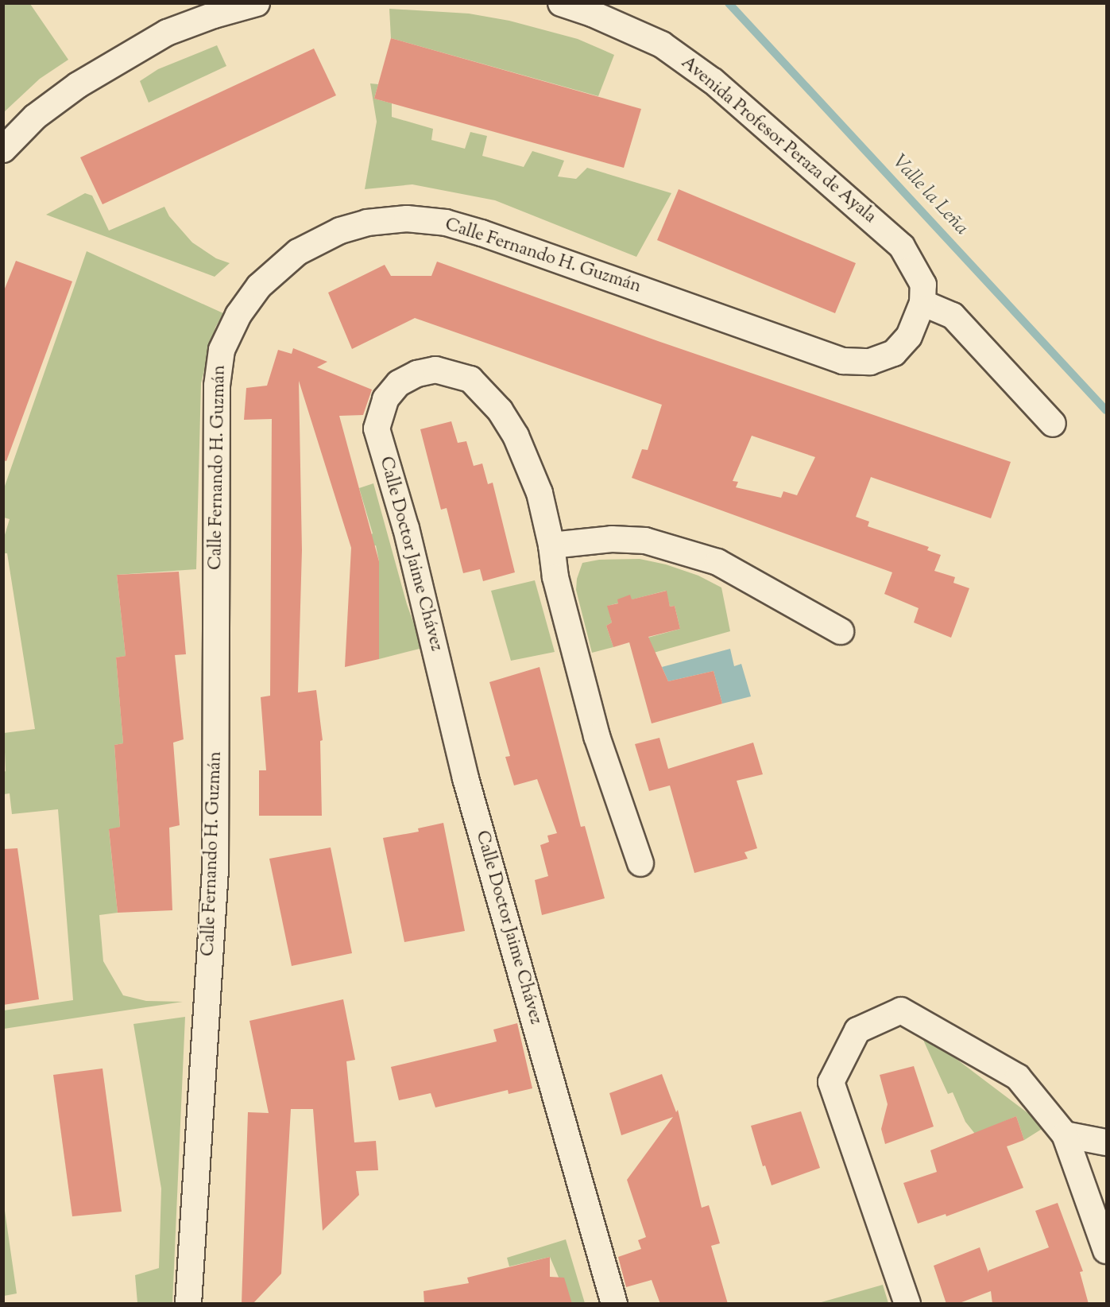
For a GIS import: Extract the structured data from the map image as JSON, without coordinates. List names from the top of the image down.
{
  "streets": {
    "street": ["Avenida Profesor Peraza de Ayala", "Calle Fernando H. Guzmán", "Calle Doctor Jaime Chávez"]
  },
  "crossings": [
    ["Avenida Profesor Peraza de Ayala", "Calle Fernando H. Guzmán"]
  ],
  "water": ["Valle la Leña"]
}
